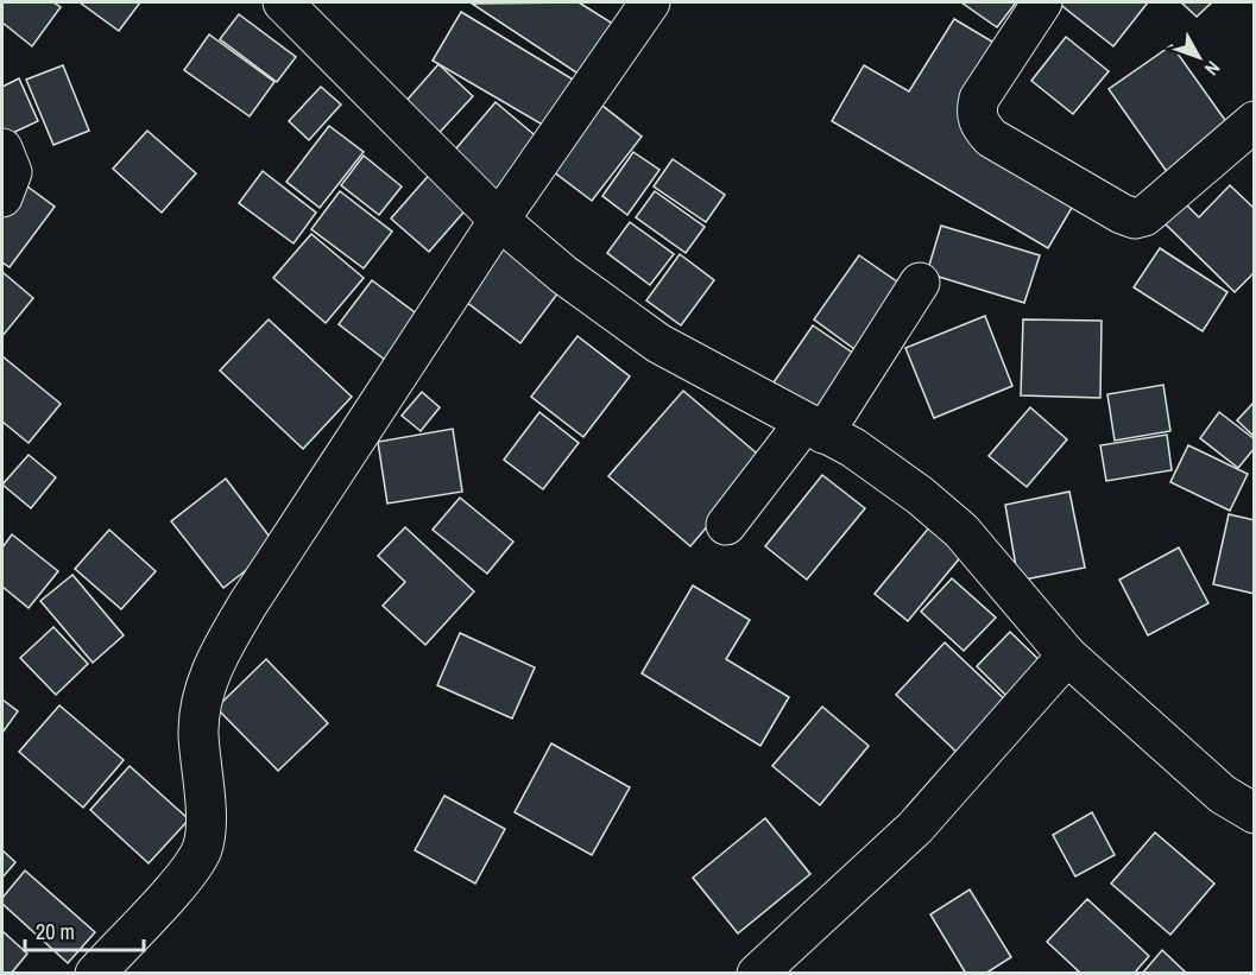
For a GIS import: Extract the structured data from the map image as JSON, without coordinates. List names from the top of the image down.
{
  "scale_bar": "20 m",
  "north": "bottom right"
}
